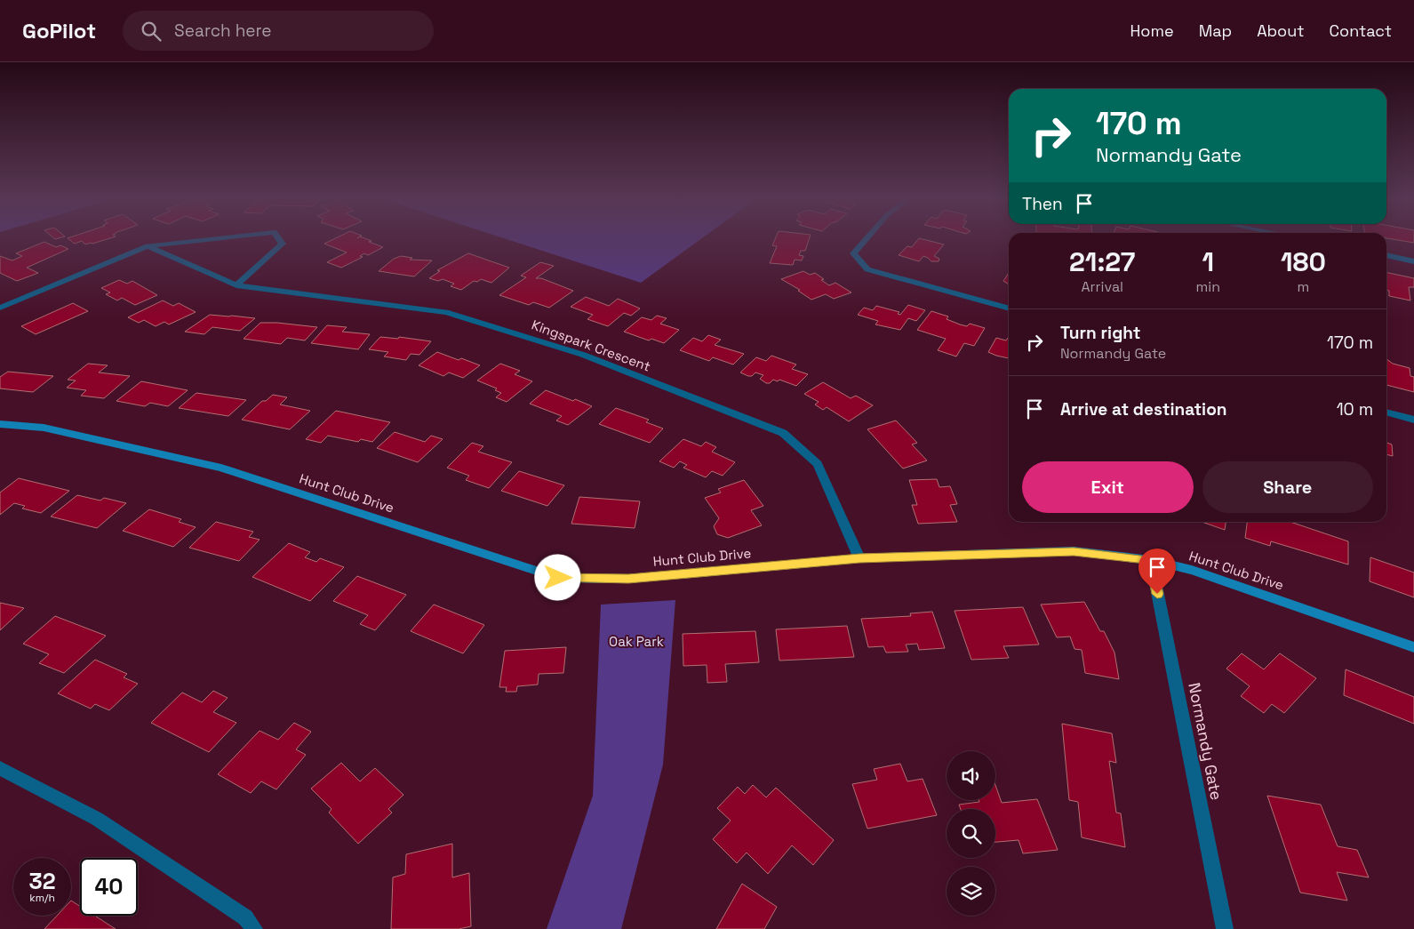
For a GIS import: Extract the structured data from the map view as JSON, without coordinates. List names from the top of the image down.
{
  "streets": {
    "street": ["Kingspark Crescent", "Hunt Club Drive", "Normandy Gate"]
  },
  "crossings": [
    ["Kingspark Crescent", "Hunt Club Drive"],
    ["Hunt Club Drive", "Normandy Gate"]
  ],
  "parks": ["Oak Park"],
  "page": {
    "header": "GoPilot",
    "search": "Search here",
    "nav": [
      "Home",
      "Map",
      "About",
      "Contact"
    ],
    "turn": ["170 m", "Normandy Gate"],
    "then": "Then",
    "eta": [
      "21:27",
      "Arrival",
      "1",
      "min",
      "180",
      "m"
    ],
    "list": [
      {
        "name": "Turn right",
        "note": "Normandy Gate",
        "value": "170 m"
      },
      {
        "name": "Arrive at destination",
        "value": "10 m"
      }
    ],
    "buttons": ["Exit", "Share"],
    "speed": "32 km/h",
    "limit": "40"
  }
}
